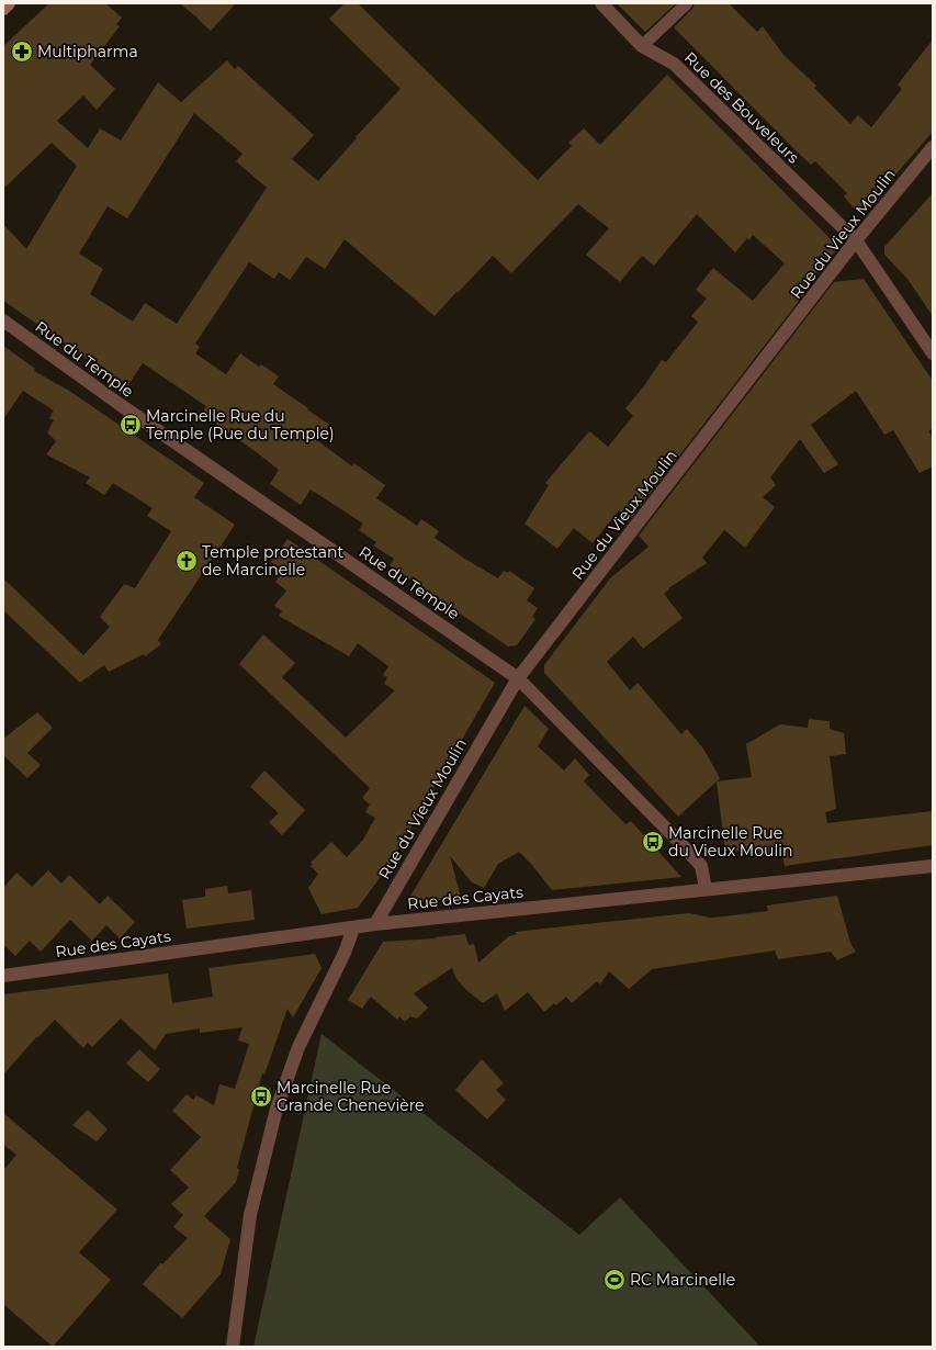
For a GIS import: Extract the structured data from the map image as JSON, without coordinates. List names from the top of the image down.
{
  "streets": {
    "street": [
      "Rue des Bouveleurs",
      "Rue du Vieux Moulin",
      "Rue du Temple",
      "Rue des Cayats"
    ]
  },
  "crossings": [
    ["Rue des Bouveleurs", "Rue du Vieux Moulin"],
    ["Rue du Vieux Moulin", "Rue du Temple"],
    ["Rue du Vieux Moulin", "Rue des Cayats"],
    ["Rue du Temple", "Rue des Cayats"]
  ],
  "places": {
    "pharmacy": ["Multipharma"],
    "bus stop": ["Marcinelle Rue du Temple (Rue du Temple)", "Marcinelle Rue du Vieux Moulin", "Marcinelle Rue Grande Chenevière"],
    "church": ["Temple protestant de Marcinelle"],
    "sports": ["RC Marcinelle"]
  }
}
